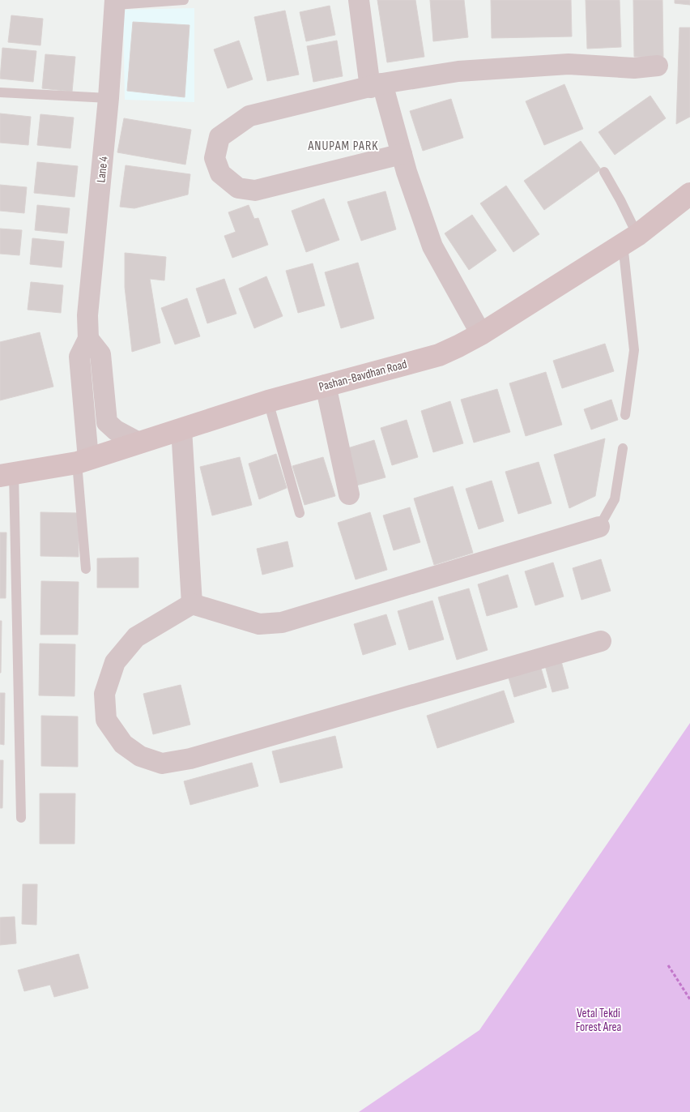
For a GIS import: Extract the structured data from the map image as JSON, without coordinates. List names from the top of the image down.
{
  "streets": {
    "main road": ["Pashan-Bavdhan Road"],
    "street": ["Lane 4"]
  },
  "crossings": [
    ["Lane 4", "Pashan-Bavdhan Road"]
  ],
  "districts": ["ANUPAM PARK"],
  "parks": ["Vetal Tekdi Forest Area"]
}
